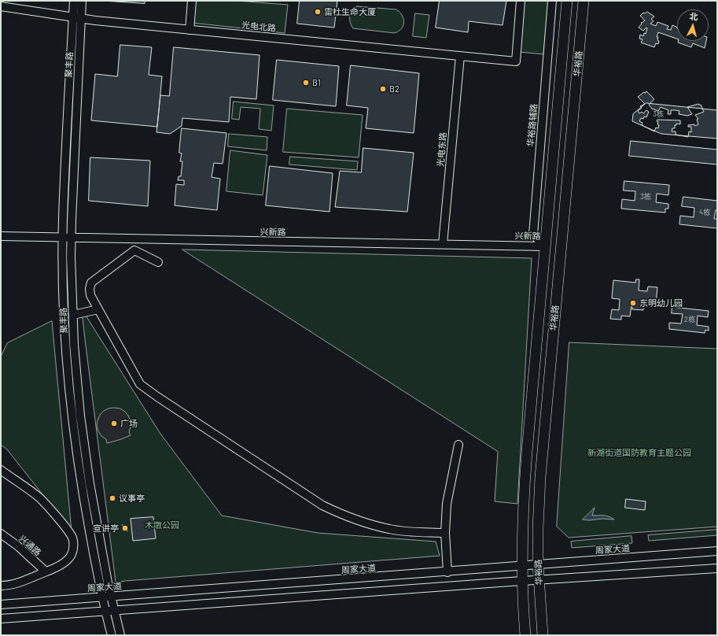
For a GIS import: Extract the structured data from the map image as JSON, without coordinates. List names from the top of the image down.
{
  "streets": {
    "main road": ["华裕路"],
    "street": [
      "光电北路",
      "聚丰路",
      "华裕路辅路",
      "光电东路",
      "兴新路",
      "兴通路",
      "周家大道"
    ]
  },
  "crossings": [
    ["光电北路", "聚丰路"],
    ["光电北路", "光电东路"],
    ["华裕路", "华裕路辅路"],
    ["华裕路", "兴新路"],
    ["华裕路", "周家大道"],
    ["聚丰路", "兴新路"],
    ["聚丰路", "周家大道"],
    ["华裕路辅路", "兴新路"],
    ["光电东路", "兴新路"]
  ],
  "parks": ["新湖街道国防教育主题公园", "木墩公园"],
  "places": [
    "雷杜生命大厦",
    "B1",
    "B2",
    "东明幼儿园",
    "广场",
    "议事亭",
    "宣讲亭"
  ],
  "house_numbers": [
    "3栋",
    "3栋",
    "4栋",
    "2栋"
  ],
  "north": "top"
}
